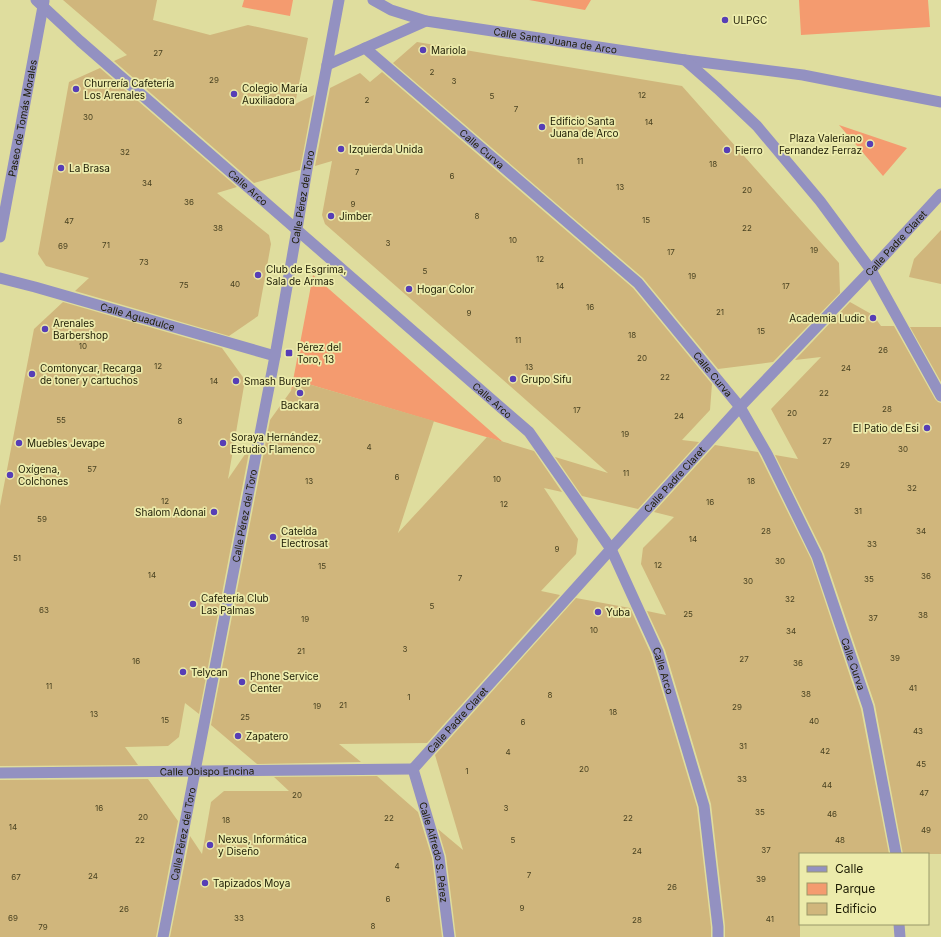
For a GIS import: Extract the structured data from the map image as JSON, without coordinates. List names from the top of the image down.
{
  "streets": {
    "street": [
      "Calle Santa Juana de Arco",
      "Paseo de Tomás Morales",
      "Calle Curva",
      "Calle Arco",
      "Calle Pérez del Toro",
      "Calle Padre Claret",
      "Calle Aguadulce",
      "Calle Obispo Encina",
      "Calle Alfredo S. Pérez"
    ]
  },
  "crossings": [
    ["Paseo de Tomás Morales", "Calle Arco"],
    ["Calle Curva", "Calle Padre Claret"],
    ["Calle Arco", "Calle Pérez del Toro"],
    ["Calle Arco", "Calle Padre Claret"],
    ["Calle Pérez del Toro", "Calle Aguadulce"],
    ["Calle Pérez del Toro", "Calle Obispo Encina"],
    ["Calle Padre Claret", "Calle Obispo Encina"],
    ["Calle Padre Claret", "Calle Alfredo S. Pérez"],
    ["Calle Obispo Encina", "Calle Alfredo S. Pérez"]
  ],
  "places": {
    "other": [
      "ULPGC",
      "Mariola",
      "Churrería Cafetería Los Arenales",
      "Colegio María Auxiliadora",
      "Edificio Santa Juana de Arco",
      "Plaza Valeriano Fernandez Ferraz",
      "Izquierda Unida",
      "Fierro",
      "La Brasa",
      "Jimber",
      "Club de Esgrima, Sala de Armas",
      "Hogar Color",
      "Academia Ludic",
      "Arenales Barbershop",
      "Comtonycar, Recarga de toner y cartuchos",
      "Grupo Sifu",
      "Smash Burger",
      "Backara",
      "El Patio de Esi",
      "Muebles Jevape",
      "Soraya Hernández, Estudio Flamenco",
      "Oxígena, Colchones",
      "Shalom Adonai",
      "Catelda Electrosat",
      "Cafetería Club Las Palmas",
      "Yuba",
      "Telycan",
      "Phone Service Center",
      "Zapatero",
      "Nexus, Informática y Diseño",
      "Tapizados Moya"
    ],
    "transit": ["Pérez del Toro, 13"]
  },
  "house_numbers": [
    "27",
    "2",
    "29",
    "3",
    "12",
    "5",
    "2",
    "7",
    "30",
    "14",
    "32",
    "11",
    "18",
    "7",
    "6",
    "34",
    "13",
    "20",
    "36",
    "9",
    "8",
    "15",
    "47",
    "38",
    "22",
    "10",
    "3",
    "71",
    "69",
    "19",
    "17",
    "12",
    "73",
    "5",
    "19",
    "40",
    "75",
    "14",
    "17",
    "16",
    "21",
    "9",
    "15",
    "18",
    "11",
    "10",
    "26",
    "20",
    "12",
    "13",
    "24",
    "22",
    "14",
    "22",
    "28",
    "17",
    "20",
    "24",
    "55",
    "8",
    "19",
    "27",
    "4",
    "30",
    "29",
    "57",
    "11",
    "6",
    "10",
    "13",
    "18",
    "32",
    "12",
    "16",
    "12",
    "31",
    "59",
    "28",
    "34",
    "14",
    "33",
    "9",
    "51",
    "30",
    "12",
    "15",
    "14",
    "36",
    "7",
    "35",
    "30",
    "32",
    "5",
    "63",
    "25",
    "38",
    "37",
    "19",
    "10",
    "34",
    "3",
    "21",
    "39",
    "27",
    "16",
    "36",
    "11",
    "41",
    "38",
    "8",
    "1",
    "21",
    "19",
    "29",
    "18",
    "13",
    "25",
    "15",
    "40",
    "6",
    "43",
    "31",
    "42",
    "4",
    "45",
    "20",
    "1",
    "33",
    "44",
    "47",
    "20",
    "16",
    "3",
    "35",
    "46",
    "20",
    "22",
    "22",
    "18",
    "14",
    "49",
    "22",
    "5",
    "48",
    "37",
    "24",
    "4",
    "7",
    "24",
    "67",
    "39",
    "26",
    "6",
    "9",
    "26",
    "69",
    "33",
    "41",
    "28",
    "8",
    "79"
  ],
  "legend": ["Calle", "Parque", "Edificio"]
}
